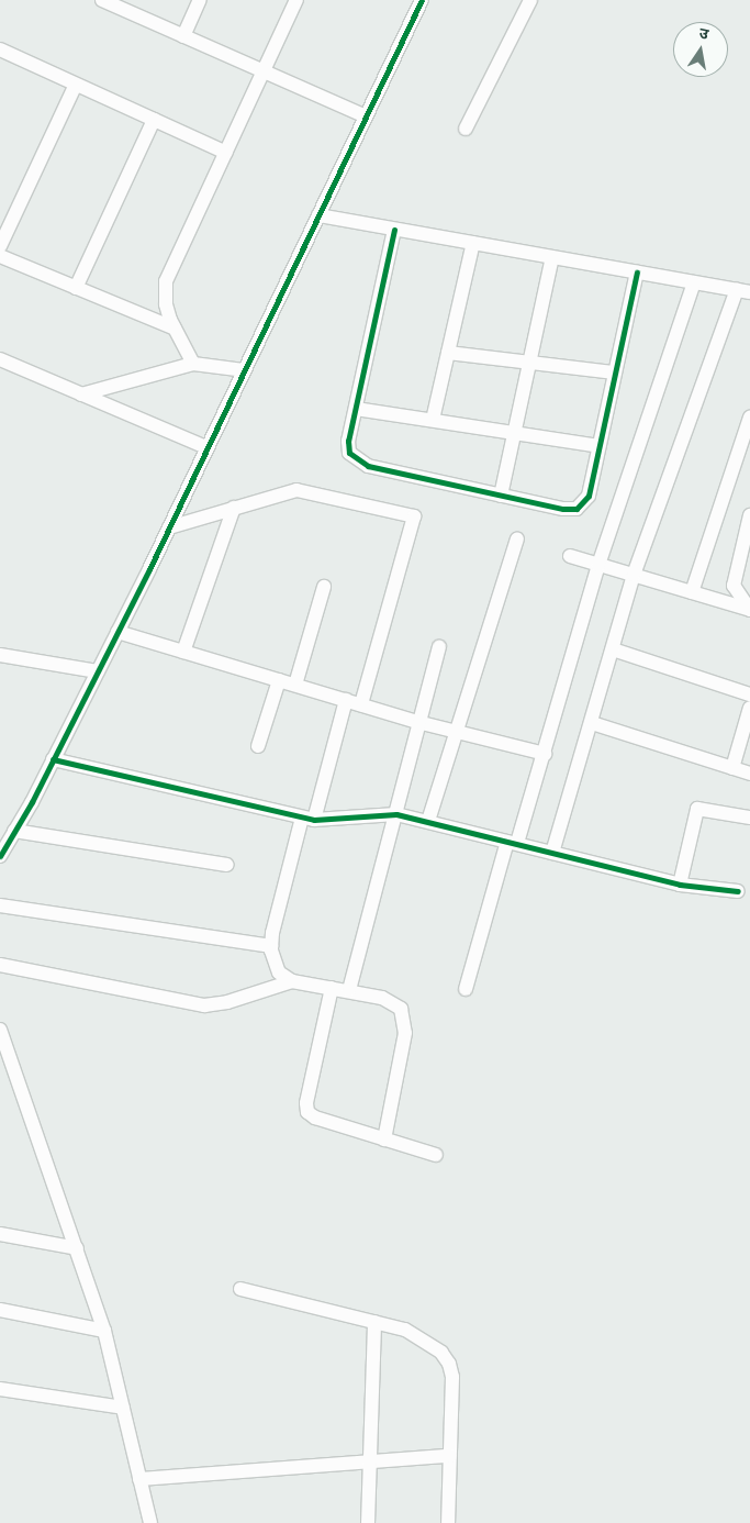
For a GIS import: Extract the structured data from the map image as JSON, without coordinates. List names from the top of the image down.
{
  "north": "top"
}
